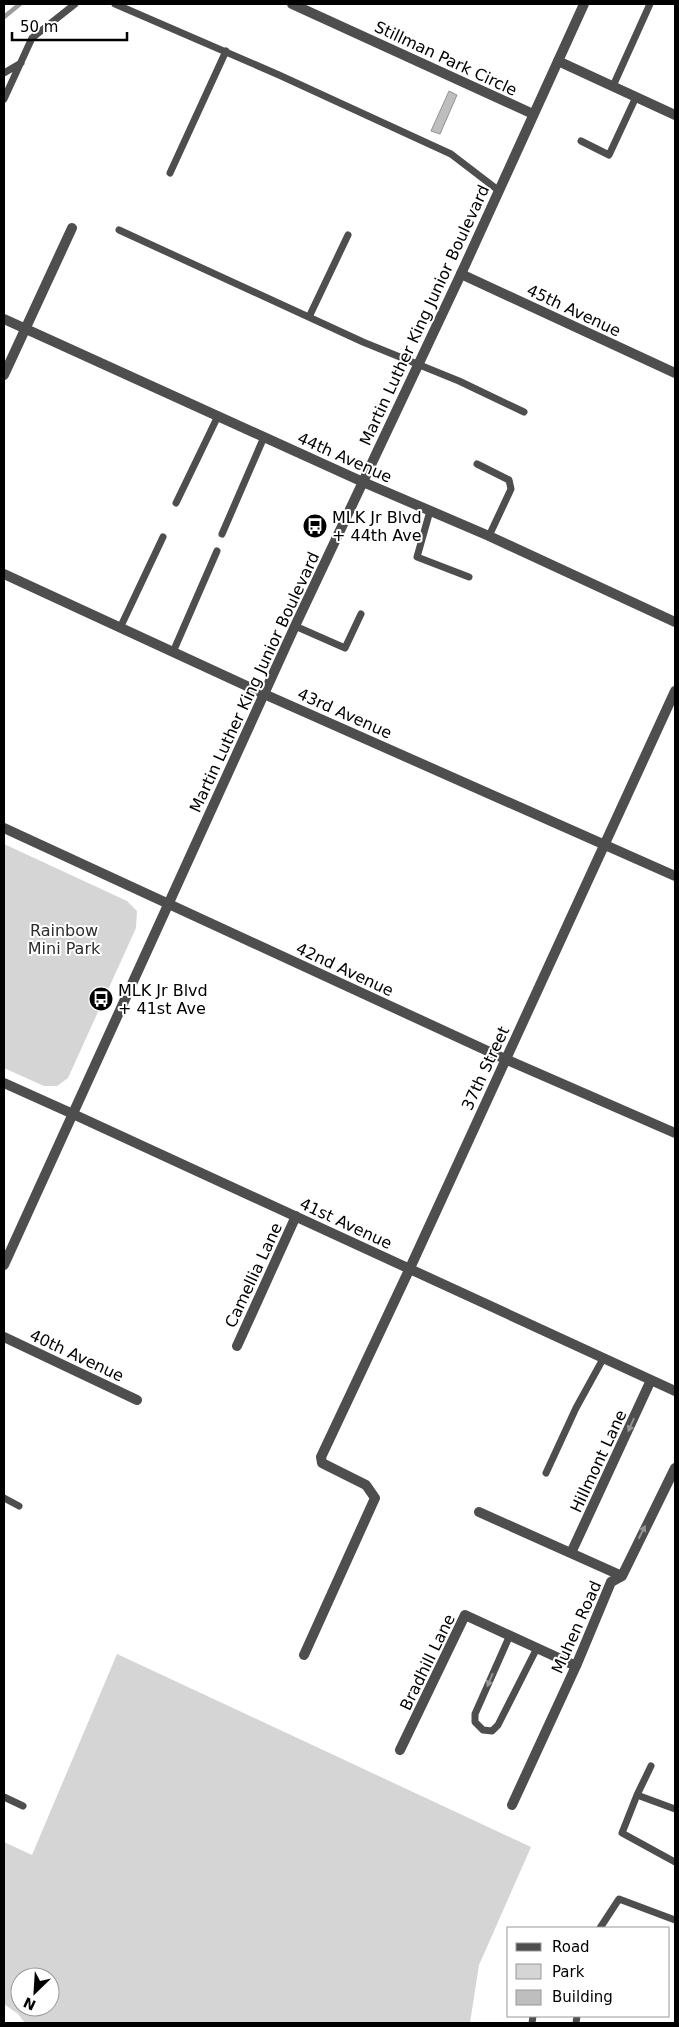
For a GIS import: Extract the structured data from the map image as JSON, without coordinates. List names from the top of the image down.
{
  "streets": {
    "street": [
      "Stillman Park Circle",
      "45th Avenue",
      "Martin Luther King Junior Boulevard",
      "44th Avenue",
      "43rd Avenue",
      "42nd Avenue",
      "37th Street",
      "41st Avenue",
      "Camellia Lane",
      "40th Avenue",
      "Hillmont Lane",
      "Muhen Road",
      "Bradhill Lane"
    ]
  },
  "crossings": [
    ["Stillman Park Circle", "Martin Luther King Junior Boulevard"],
    ["45th Avenue", "Martin Luther King Junior Boulevard"],
    ["Martin Luther King Junior Boulevard", "44th Avenue"],
    ["Martin Luther King Junior Boulevard", "43rd Avenue"],
    ["Martin Luther King Junior Boulevard", "42nd Avenue"],
    ["Martin Luther King Junior Boulevard", "41st Avenue"],
    ["43rd Avenue", "37th Street"],
    ["42nd Avenue", "37th Street"],
    ["37th Street", "41st Avenue"],
    ["41st Avenue", "Camellia Lane"],
    ["41st Avenue", "Hillmont Lane"],
    ["Muhen Road", "Bradhill Lane"]
  ],
  "one_way": ["Hillmont Lane"],
  "parks": ["Rainbow Mini Park"],
  "places": {
    "bus stop": ["MLK Jr Blvd + 44th Ave", "MLK Jr Blvd + 41st Ave"]
  },
  "legend": ["Road", "Park", "Building"],
  "scale_bar": "50 m",
  "north": "bottom left"
}
